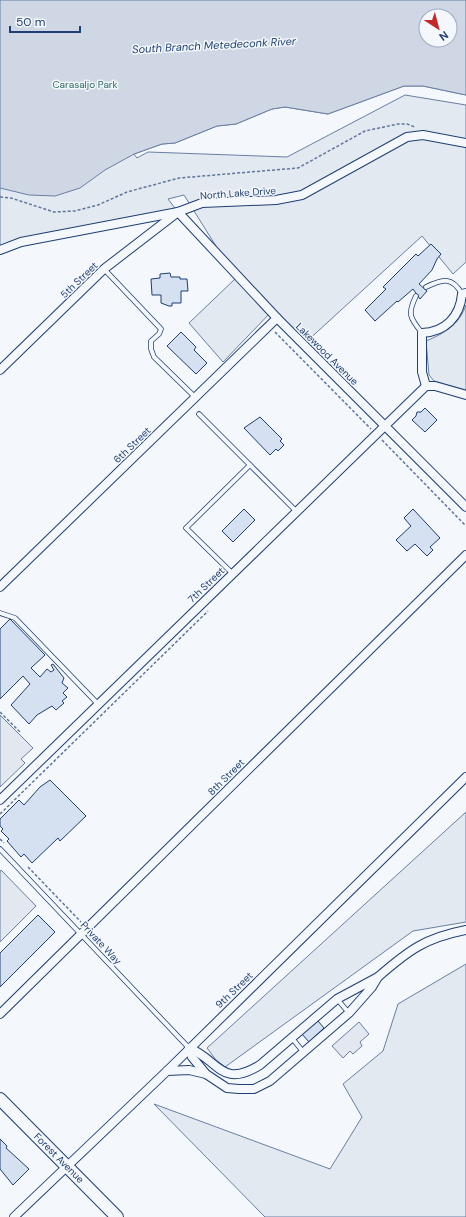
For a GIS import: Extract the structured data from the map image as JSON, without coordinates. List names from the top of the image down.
{
  "streets": {
    "street": [
      "North Lake Drive",
      "5th Street",
      "Lakewood Avenue",
      "6th Street",
      "7th Street",
      "8th Street",
      "9th Street",
      "Forest Avenue"
    ],
    "lane": ["Private Way"]
  },
  "crossings": [
    ["North Lake Drive", "5th Street"],
    ["North Lake Drive", "Lakewood Avenue"],
    ["5th Street", "Lakewood Avenue"],
    ["Lakewood Avenue", "6th Street"],
    ["Lakewood Avenue", "7th Street"],
    ["8th Street", "Private Way"],
    ["Private Way", "9th Street"],
    ["9th Street", "Forest Avenue"]
  ],
  "water": ["South Branch Metedeconk River"],
  "parks": ["Carasaljo Park"],
  "scale_bar": "50 m",
  "north": "bottom right"
}
